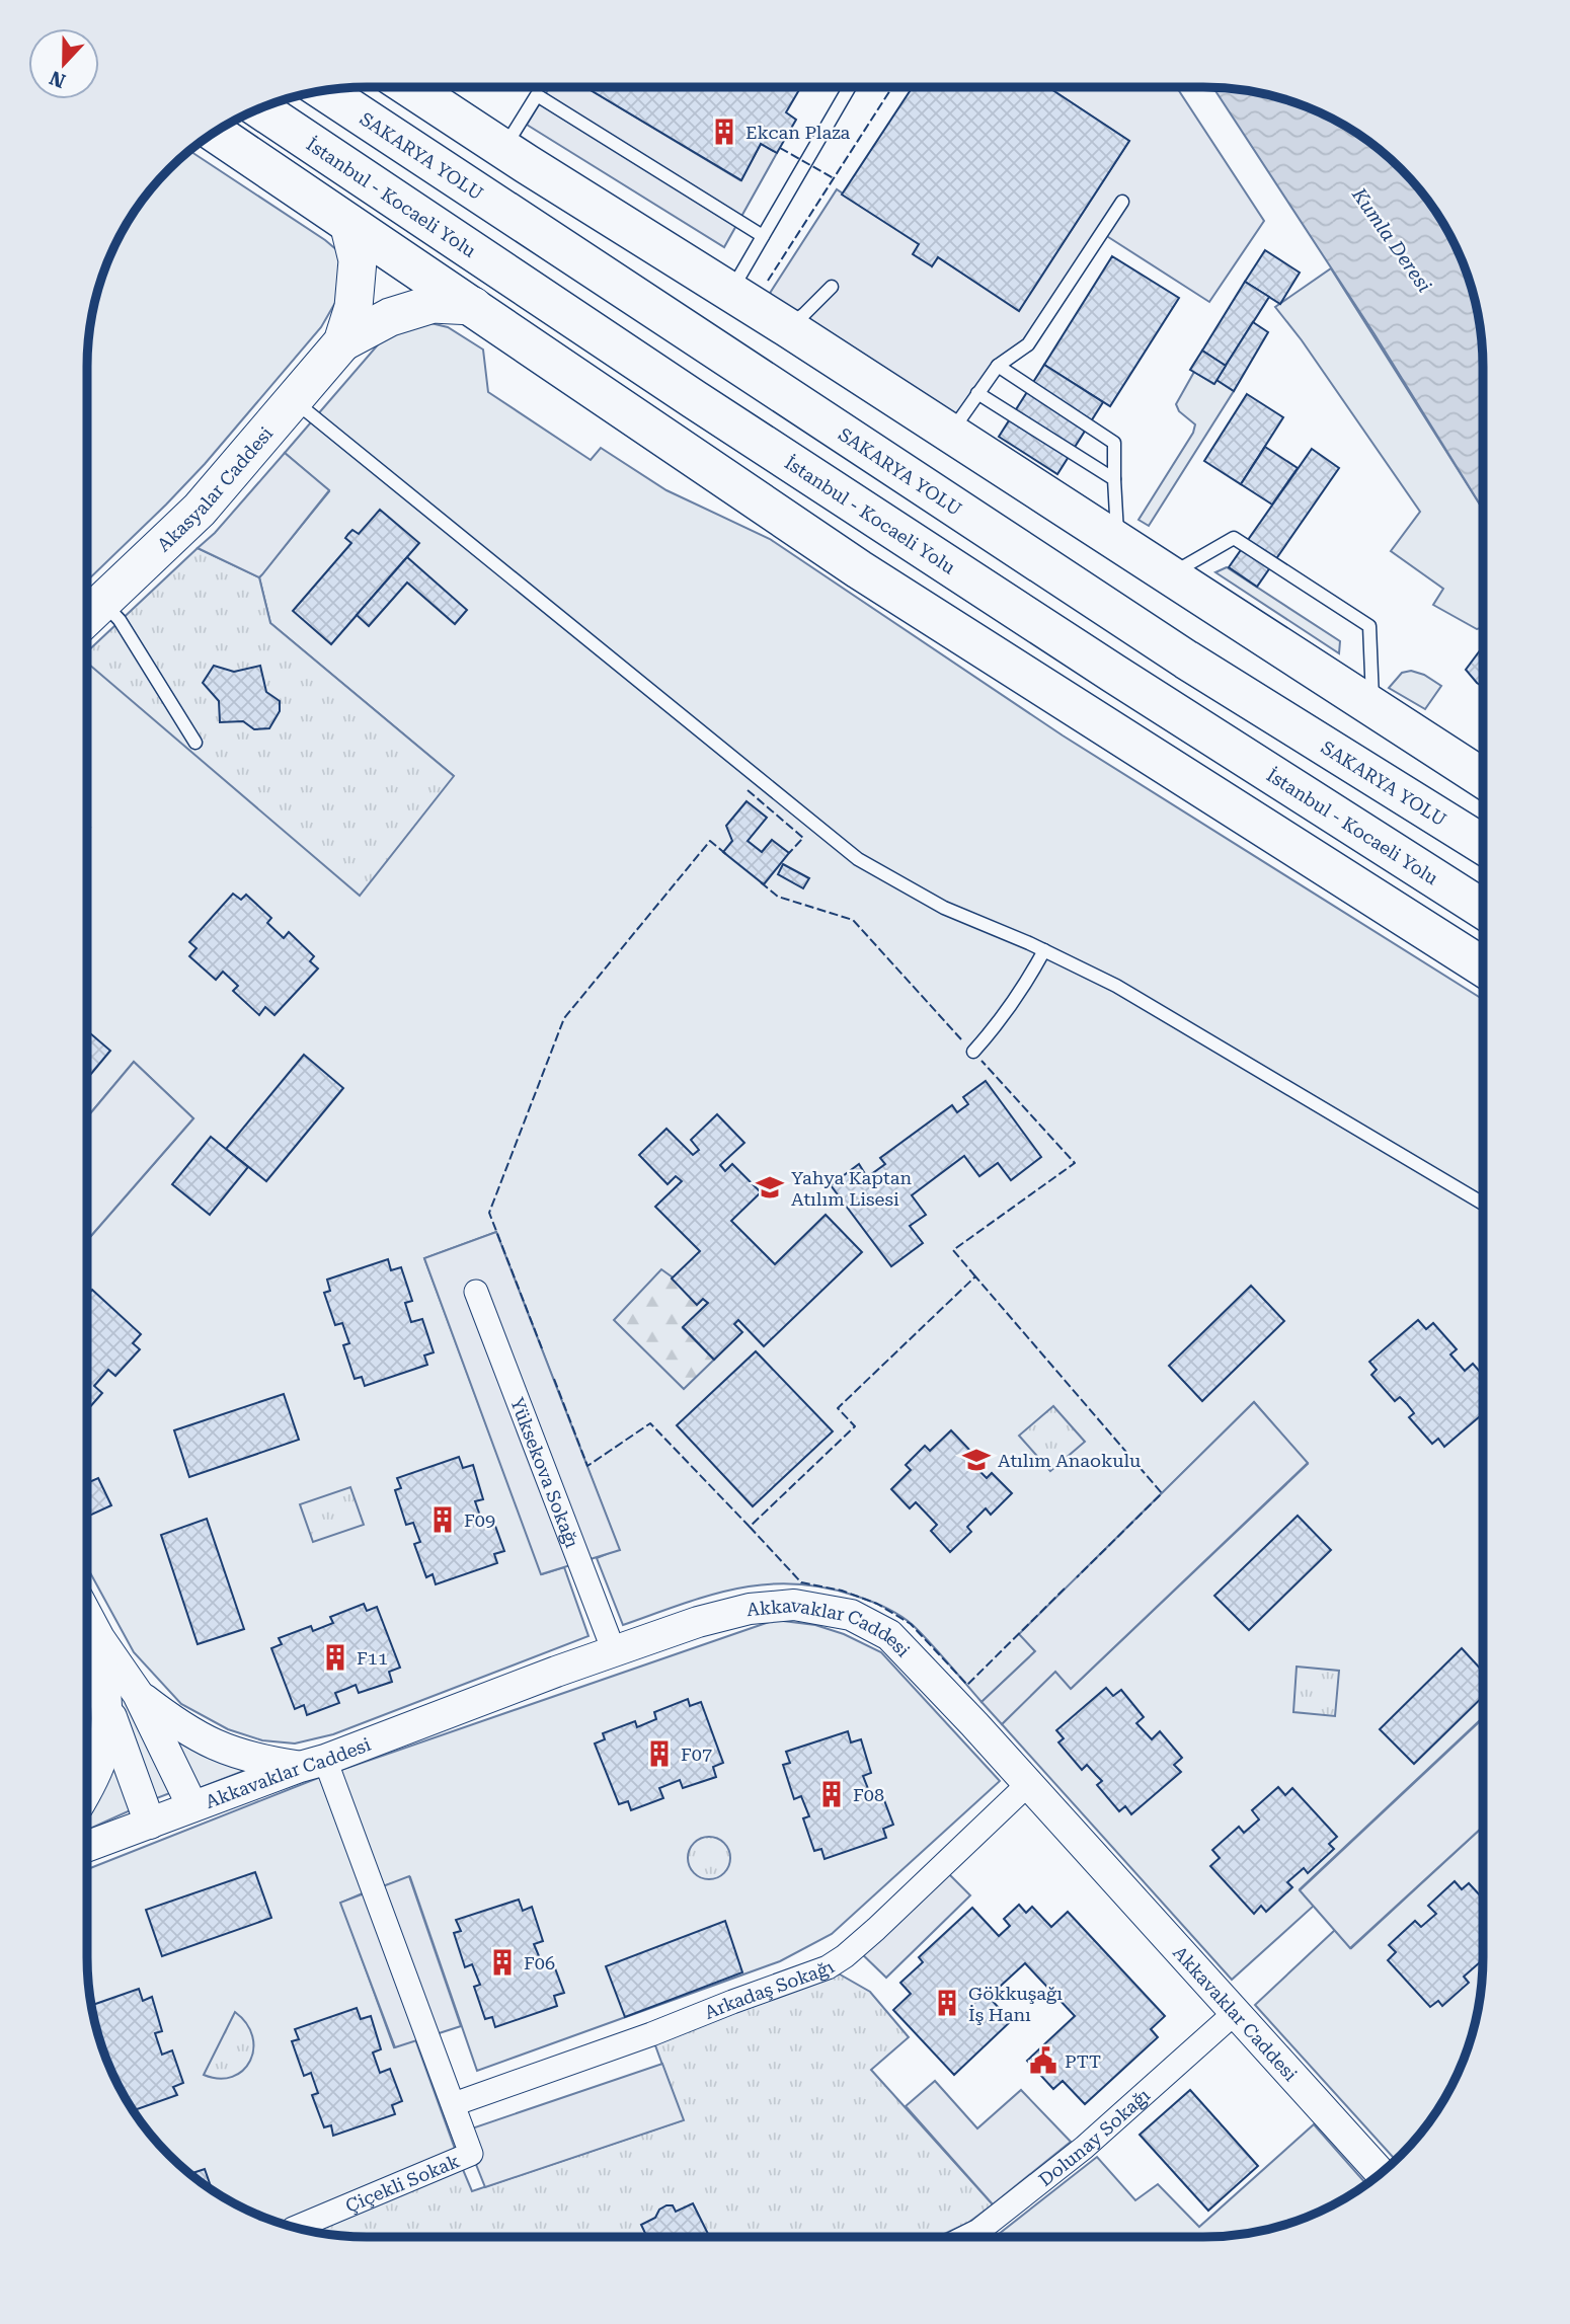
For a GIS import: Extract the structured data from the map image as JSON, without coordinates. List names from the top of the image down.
{
  "streets": {
    "highway": ["SAKARYA YOLU", "İstanbul - Kocaeli Yolu"],
    "main road": ["Akasyalar Caddesi"],
    "street": [
      "Yüksekova Sokağı",
      "Akkavaklar Caddesi",
      "Arkadaş Sokağı",
      "Dolunay Sokağı",
      "Çiçekli Sokak"
    ]
  },
  "crossings": [
    ["Yüksekova Sokağı", "Akkavaklar Caddesi"],
    ["Akkavaklar Caddesi", "Arkadaş Sokağı"],
    ["Akkavaklar Caddesi", "Dolunay Sokağı"],
    ["Arkadaş Sokağı", "Çiçekli Sokak"]
  ],
  "water": ["Kumla Deresi"],
  "places": {
    "building": [
      "Ekcan Plaza",
      "F09",
      "F11",
      "F07",
      "F08",
      "F06",
      "Gökkuşağı İş Hanı"
    ],
    "school or university": ["Yahya Kaptan Atılım Lisesi", "Atılım Anaokulu"],
    "public building": ["PTT"]
  },
  "north": "bottom"
}
